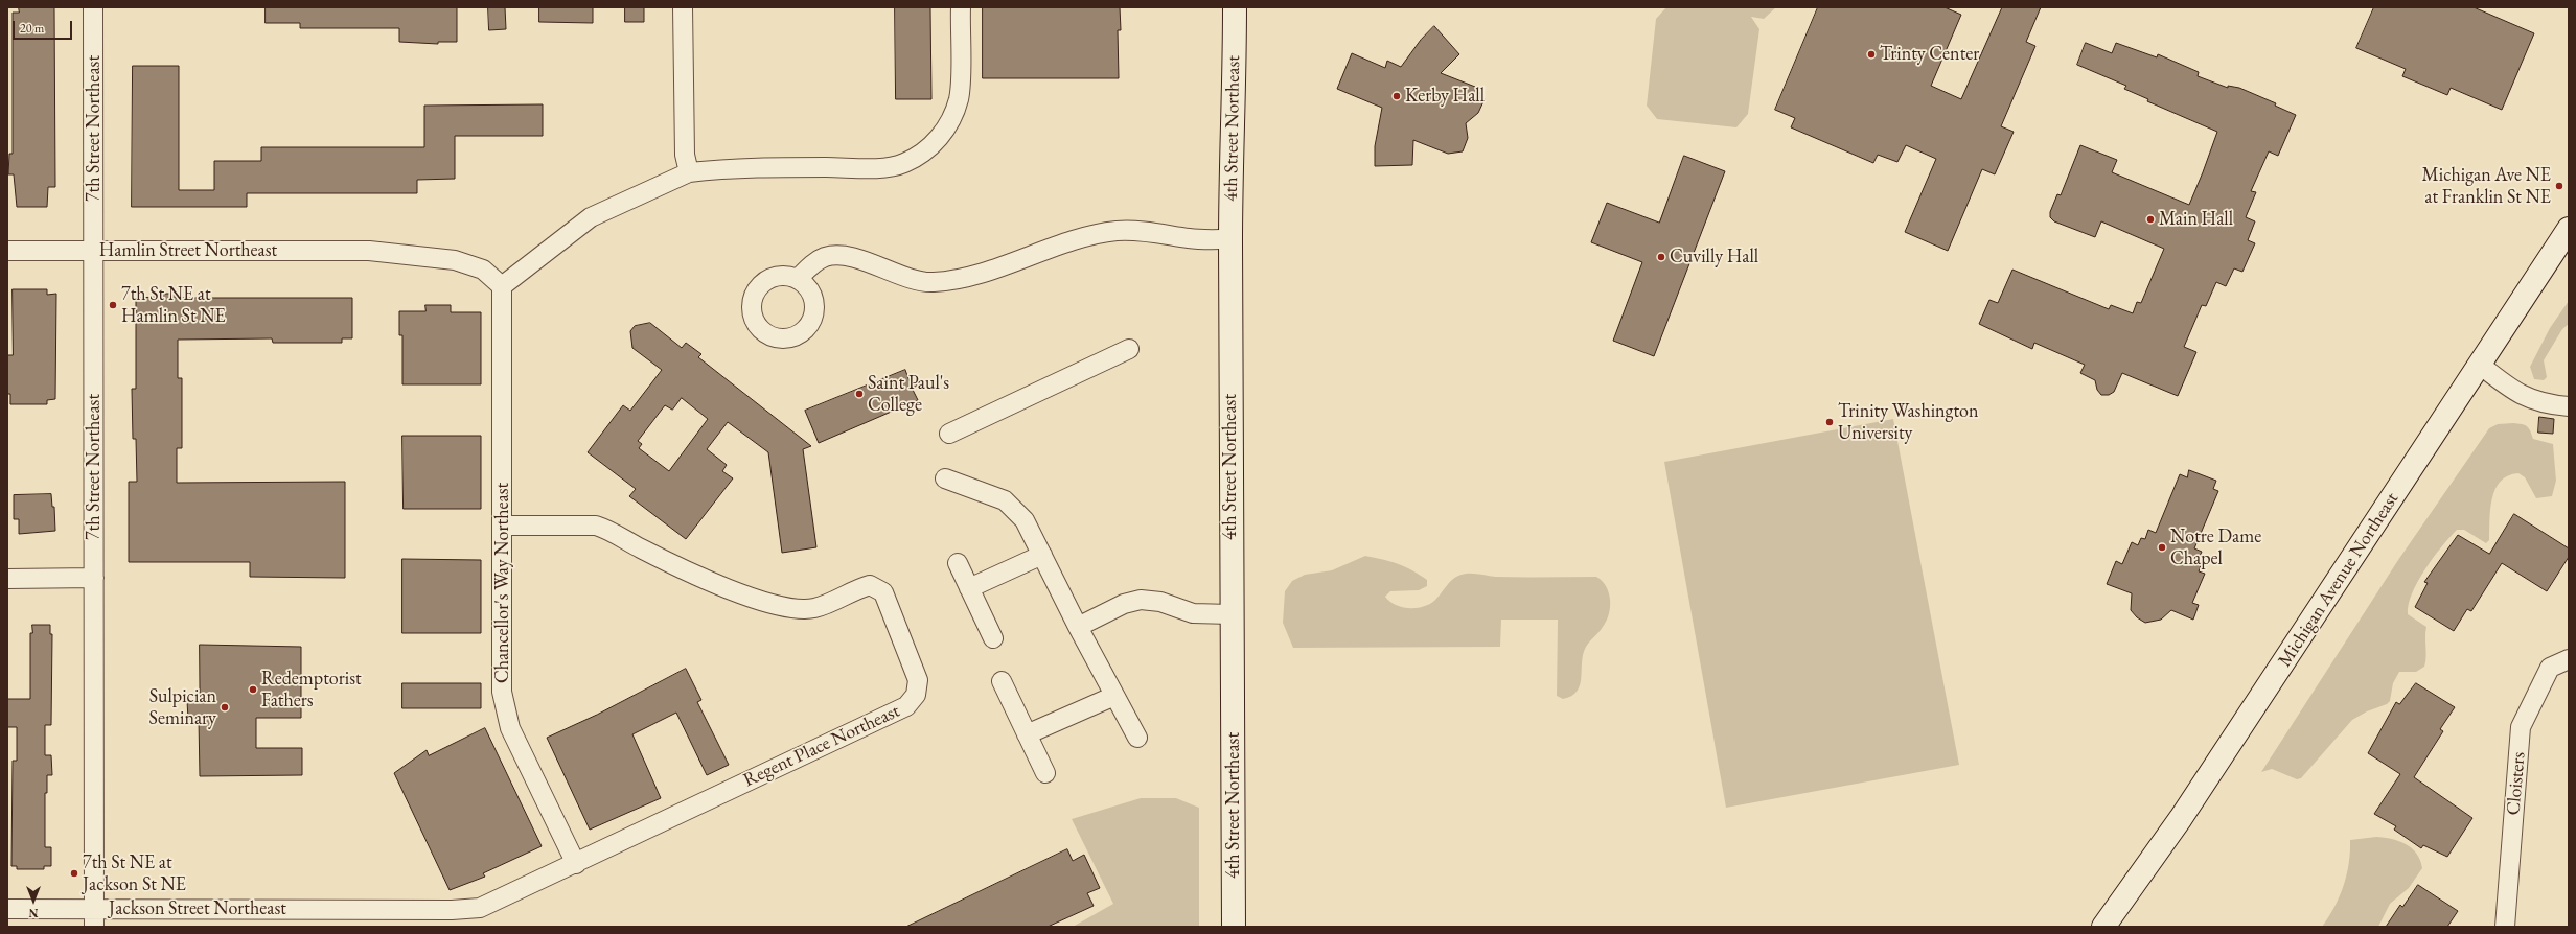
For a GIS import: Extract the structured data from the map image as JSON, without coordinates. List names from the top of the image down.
{
  "streets": {
    "street": [
      "7th Street Northeast",
      "4th Street Northeast",
      "Hamlin Street Northeast",
      "Michigan Avenue Northeast",
      "Chancellor's Way Northeast",
      "Regent Place Northeast",
      "Cloisters",
      "Jackson Street Northeast"
    ]
  },
  "crossings": [
    ["7th Street Northeast", "Hamlin Street Northeast"],
    ["7th Street Northeast", "Jackson Street Northeast"],
    ["Hamlin Street Northeast", "Chancellor's Way Northeast"],
    ["Chancellor's Way Northeast", "Regent Place Northeast"],
    ["Regent Place Northeast", "Jackson Street Northeast"]
  ],
  "places": [
    "Trinty Center",
    "Kerby Hall",
    "Michigan Ave NE at Franklin St NE",
    "Main Hall",
    "Cuvilly Hall",
    "7th St NE at Hamlin St NE",
    "Saint Paul's College",
    "Trinity Washington University",
    "Notre Dame Chapel",
    "Redemptorist Fathers",
    "Sulpician Seminary",
    "7th St NE at Jackson St NE"
  ],
  "scale_bar": "20 m",
  "north": "bottom"
}
